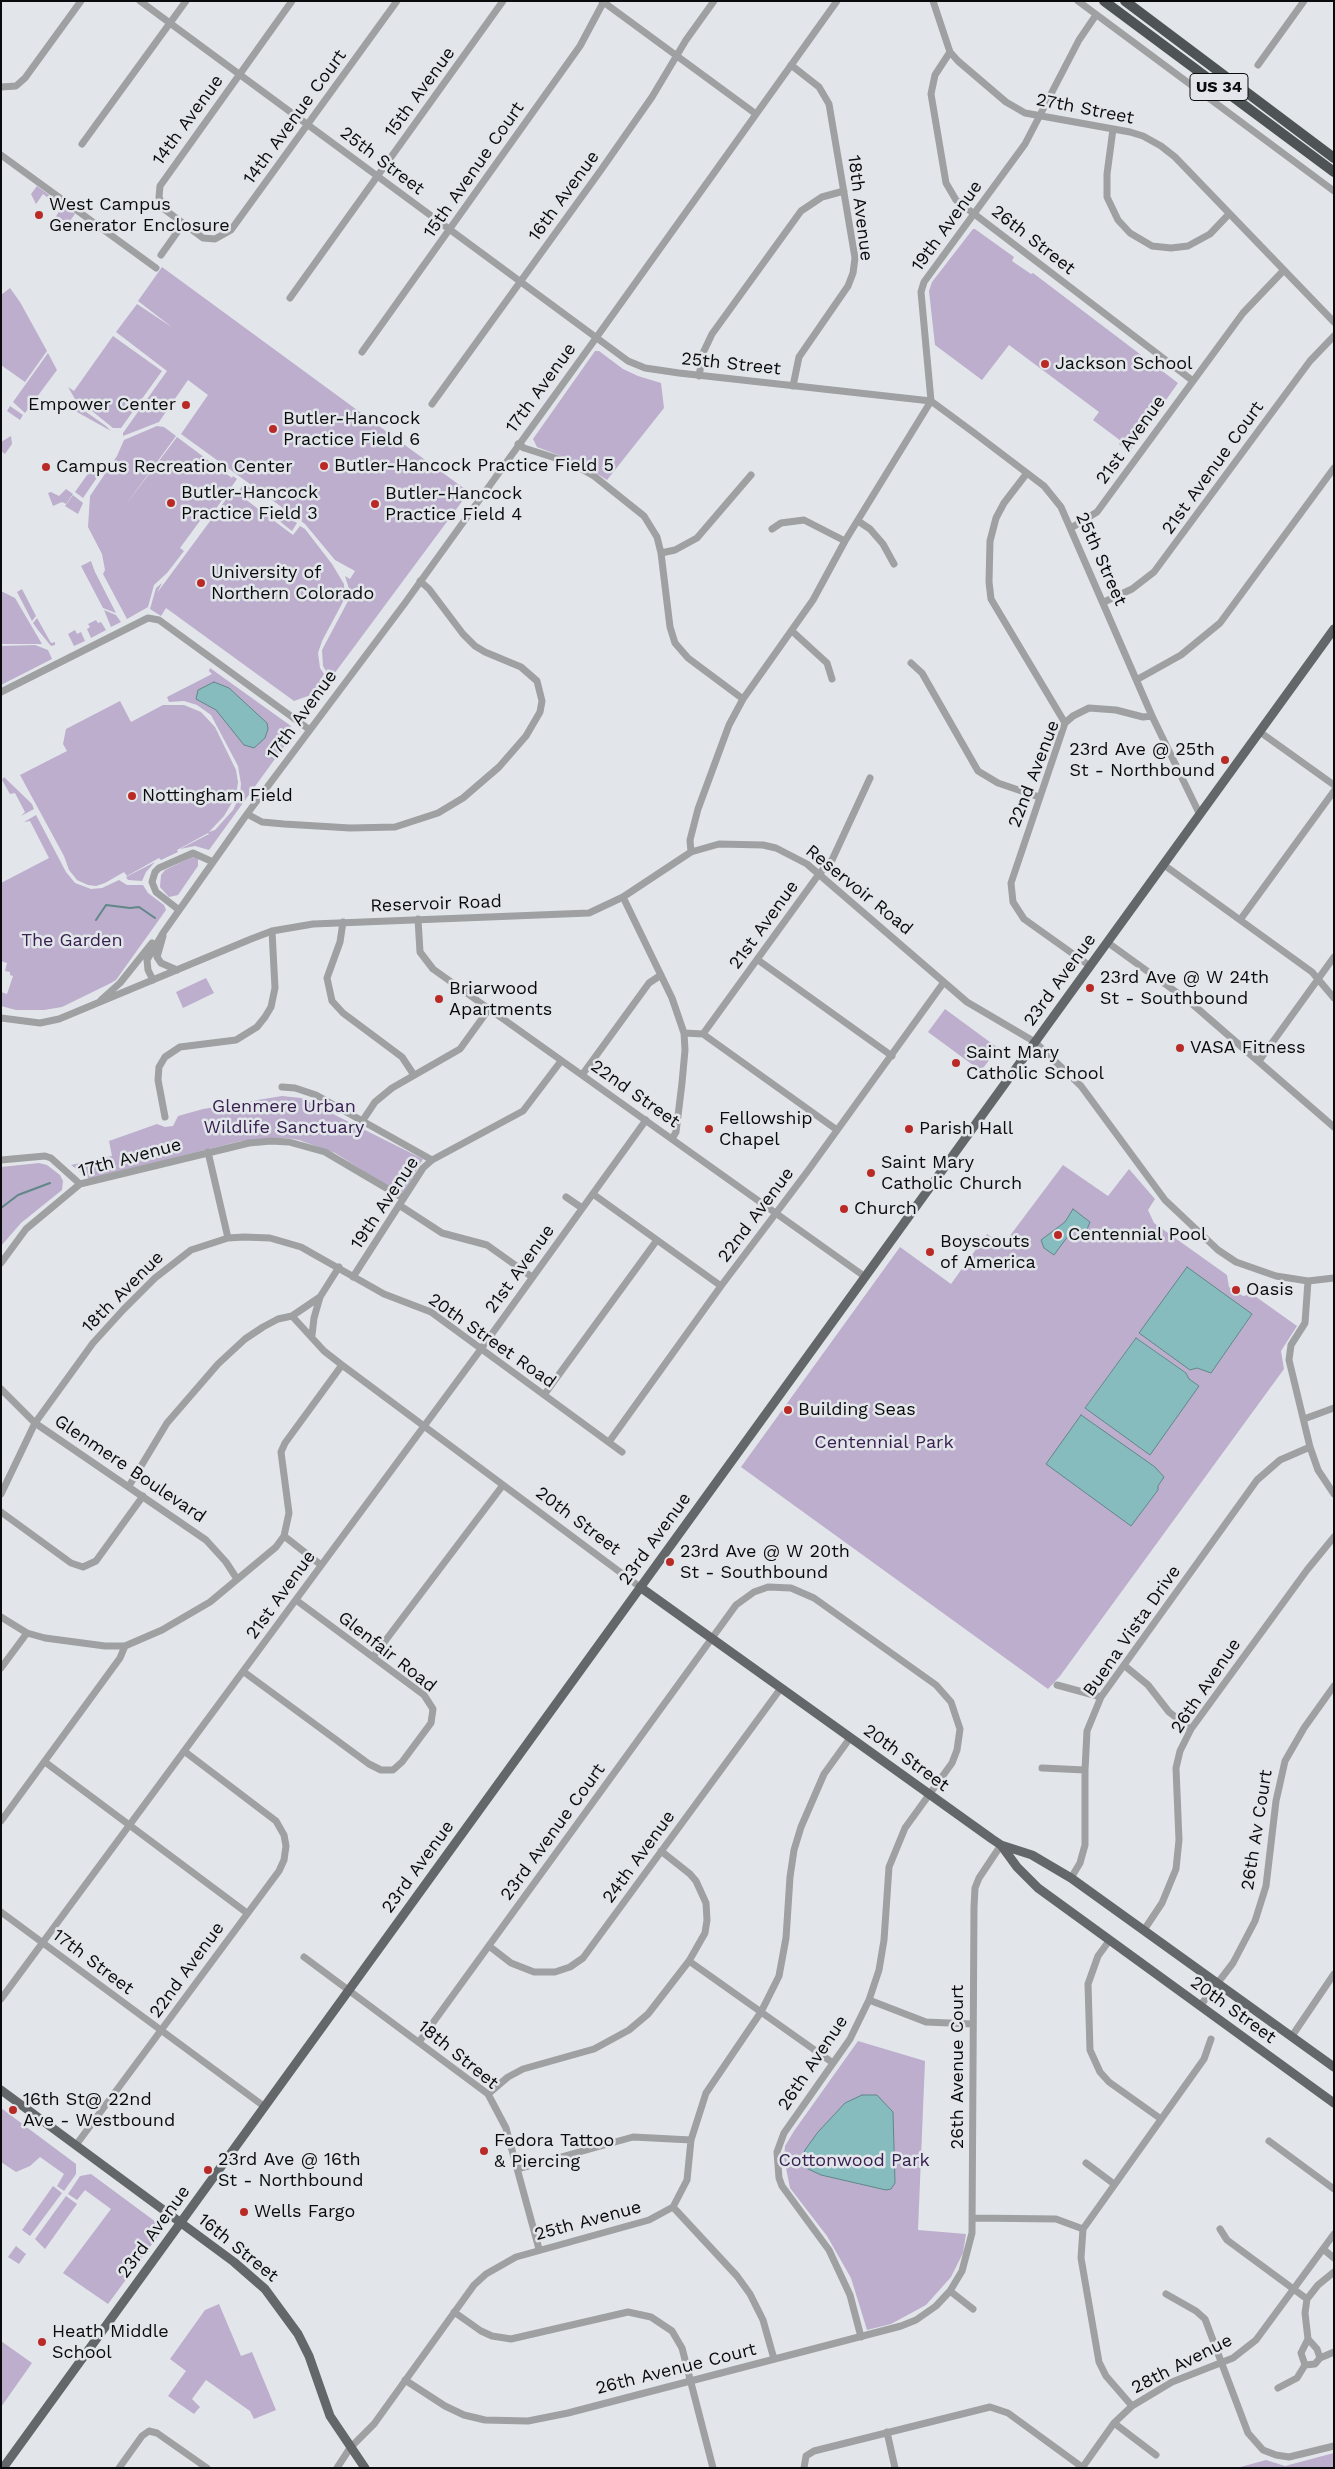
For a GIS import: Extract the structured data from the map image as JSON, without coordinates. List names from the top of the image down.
{
  "streets": {
    "highway": ["US 34"],
    "main road": ["23rd Avenue", "20th Street", "16th Street"],
    "street": [
      "15th Avenue",
      "27th Street",
      "14th Avenue Court",
      "14th Avenue",
      "25th Street",
      "15th Avenue Court",
      "16th Avenue",
      "18th Avenue",
      "19th Avenue",
      "26th Street",
      "17th Avenue",
      "21st Avenue",
      "21st Avenue Court",
      "22nd Avenue",
      "Reservoir Road",
      "22nd Street",
      "20th Street Road",
      "Glenmere Boulevard",
      "Buena Vista Drive",
      "Glenfair Road",
      "26th Avenue",
      "26th Av Court",
      "23rd Avenue Court",
      "24th Avenue",
      "17th Street",
      "18th Street",
      "26th Avenue Court",
      "25th Avenue",
      "28th Avenue"
    ]
  },
  "crossings": [
    ["15th Avenue", "25th Street"],
    ["27th Street", "19th Avenue"],
    ["27th Street", "26th Street"],
    ["27th Street", "21st Avenue"],
    ["14th Avenue Court", "14th Avenue"],
    ["14th Avenue Court", "25th Street"],
    ["14th Avenue", "25th Street"],
    ["25th Street", "15th Avenue Court"],
    ["25th Street", "16th Avenue"],
    ["25th Street", "18th Avenue"],
    ["25th Street", "19th Avenue"],
    ["25th Street", "17th Avenue"],
    ["25th Street", "21st Avenue"],
    ["25th Street", "21st Avenue Court"],
    ["25th Street", "22nd Avenue"],
    ["25th Street", "23rd Avenue"],
    ["18th Avenue", "19th Avenue"],
    ["18th Avenue", "17th Avenue"],
    ["18th Avenue", "20th Street Road"],
    ["18th Avenue", "Glenmere Boulevard"],
    ["19th Avenue", "26th Street"],
    ["19th Avenue", "17th Avenue"],
    ["19th Avenue", "22nd Street"],
    ["19th Avenue", "20th Street Road"],
    ["19th Avenue", "Glenmere Boulevard"],
    ["19th Avenue", "20th Street"],
    ["26th Street", "21st Avenue"],
    ["17th Avenue", "Reservoir Road"],
    ["21st Avenue", "22nd Avenue"],
    ["21st Avenue", "Reservoir Road"],
    ["21st Avenue", "22nd Street"],
    ["21st Avenue", "20th Street Road"],
    ["21st Avenue", "20th Street"],
    ["21st Avenue", "Glenfair Road"],
    ["21st Avenue", "17th Street"],
    ["22nd Avenue", "Reservoir Road"],
    ["22nd Avenue", "23rd Avenue"],
    ["22nd Avenue", "22nd Street"],
    ["22nd Avenue", "20th Street Road"],
    ["22nd Avenue", "17th Street"],
    ["22nd Avenue", "16th Street"],
    ["Reservoir Road", "23rd Avenue"],
    ["Reservoir Road", "22nd Street"],
    ["23rd Avenue", "22nd Street"],
    ["23rd Avenue", "20th Street"],
    ["23rd Avenue", "17th Street"],
    ["23rd Avenue", "18th Street"],
    ["23rd Avenue", "16th Street"],
    ["20th Street", "Buena Vista Drive"],
    ["20th Street", "26th Avenue"],
    ["20th Street", "26th Av Court"],
    ["20th Street", "23rd Avenue Court"],
    ["20th Street", "24th Avenue"],
    ["20th Street", "26th Avenue Court"],
    ["26th Avenue", "26th Avenue Court"],
    ["23rd Avenue Court", "24th Avenue"],
    ["23rd Avenue Court", "18th Street"],
    ["18th Street", "25th Avenue"],
    ["26th Avenue Court", "25th Avenue"],
    ["25th Avenue", "16th Street"]
  ],
  "parks": [
    "The Garden",
    "Glenmere Urban Wildlife Sanctuary",
    "Centennial Park",
    "Cottonwood Park"
  ],
  "places": [
    "West Campus Generator Enclosure",
    "Jackson School",
    "Empower Center",
    "Butler-Hancock Practice Field 6",
    "Butler-Hancock Practice Field 5",
    "Campus Recreation Center",
    "Butler-Hancock Practice Field 3",
    "Butler-Hancock Practice Field 4",
    "University of Northern Colorado",
    "23rd Ave @ 25th St - Northbound",
    "Nottingham Field",
    "23rd Ave @ W 24th St - Southbound",
    "Briarwood Apartments",
    "VASA Fitness",
    "Saint Mary Catholic School",
    "Fellowship Chapel",
    "Parish Hall",
    "Saint Mary Catholic Church",
    "Church",
    "Centennial Pool",
    "Boyscouts of America",
    "Oasis",
    "Building Seas",
    "23rd Ave @ W 20th St - Southbound",
    "16th St@ 22nd Ave - Westbound",
    "Fedora Tattoo & Piercing",
    "23rd Ave @ 16th St - Northbound",
    "Wells Fargo",
    "Heath Middle School"
  ]
}
